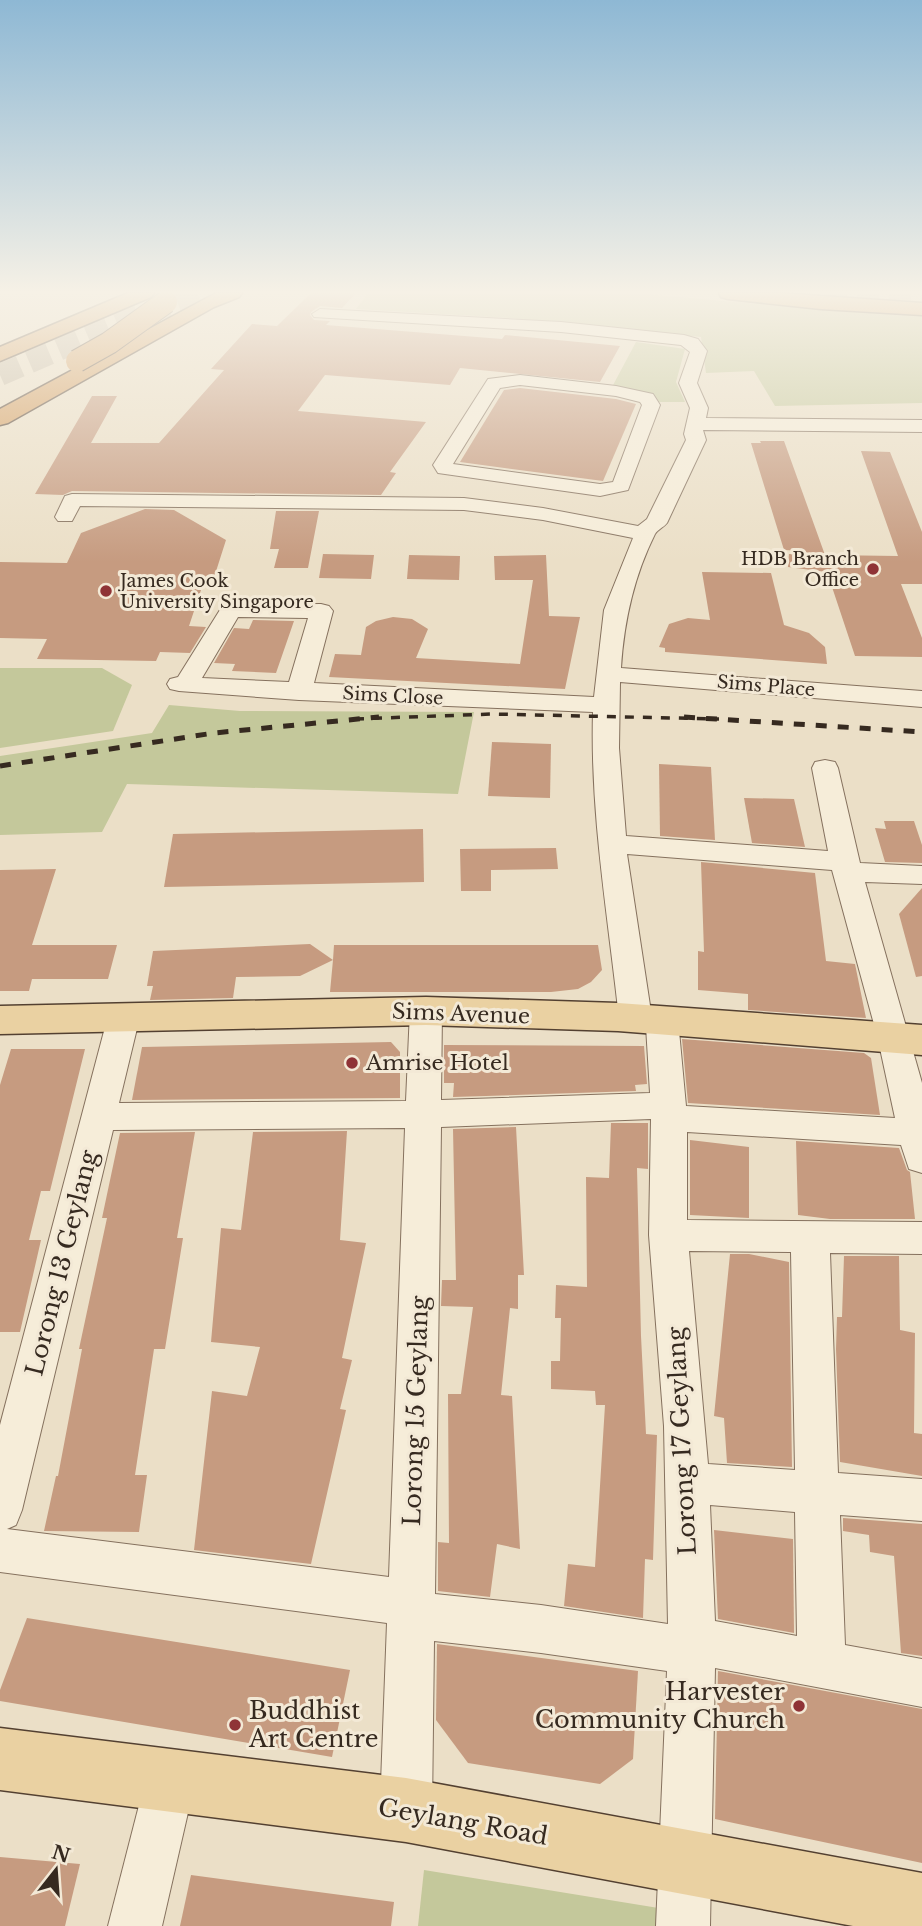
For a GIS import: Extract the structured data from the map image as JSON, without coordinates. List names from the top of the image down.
{
  "streets": {
    "main road": ["Sims Avenue", "Geylang Road"],
    "street": [
      "Sims Place",
      "Sims Close",
      "Lorong 13 Geylang",
      "Lorong 15 Geylang",
      "Lorong 17 Geylang"
    ]
  },
  "crossings": [
    ["Sims Place", "Lorong 17 Geylang"],
    ["Sims Close", "Lorong 17 Geylang"],
    ["Sims Avenue", "Lorong 13 Geylang"],
    ["Sims Avenue", "Lorong 15 Geylang"],
    ["Sims Avenue", "Lorong 17 Geylang"],
    ["Lorong 15 Geylang", "Geylang Road"],
    ["Lorong 17 Geylang", "Geylang Road"]
  ],
  "places": [
    "HDB Branch Office",
    "James Cook University Singapore",
    "Amrise Hotel",
    "Harvester Community Church",
    "Buddhist Art Centre"
  ],
  "north": "top"
}
